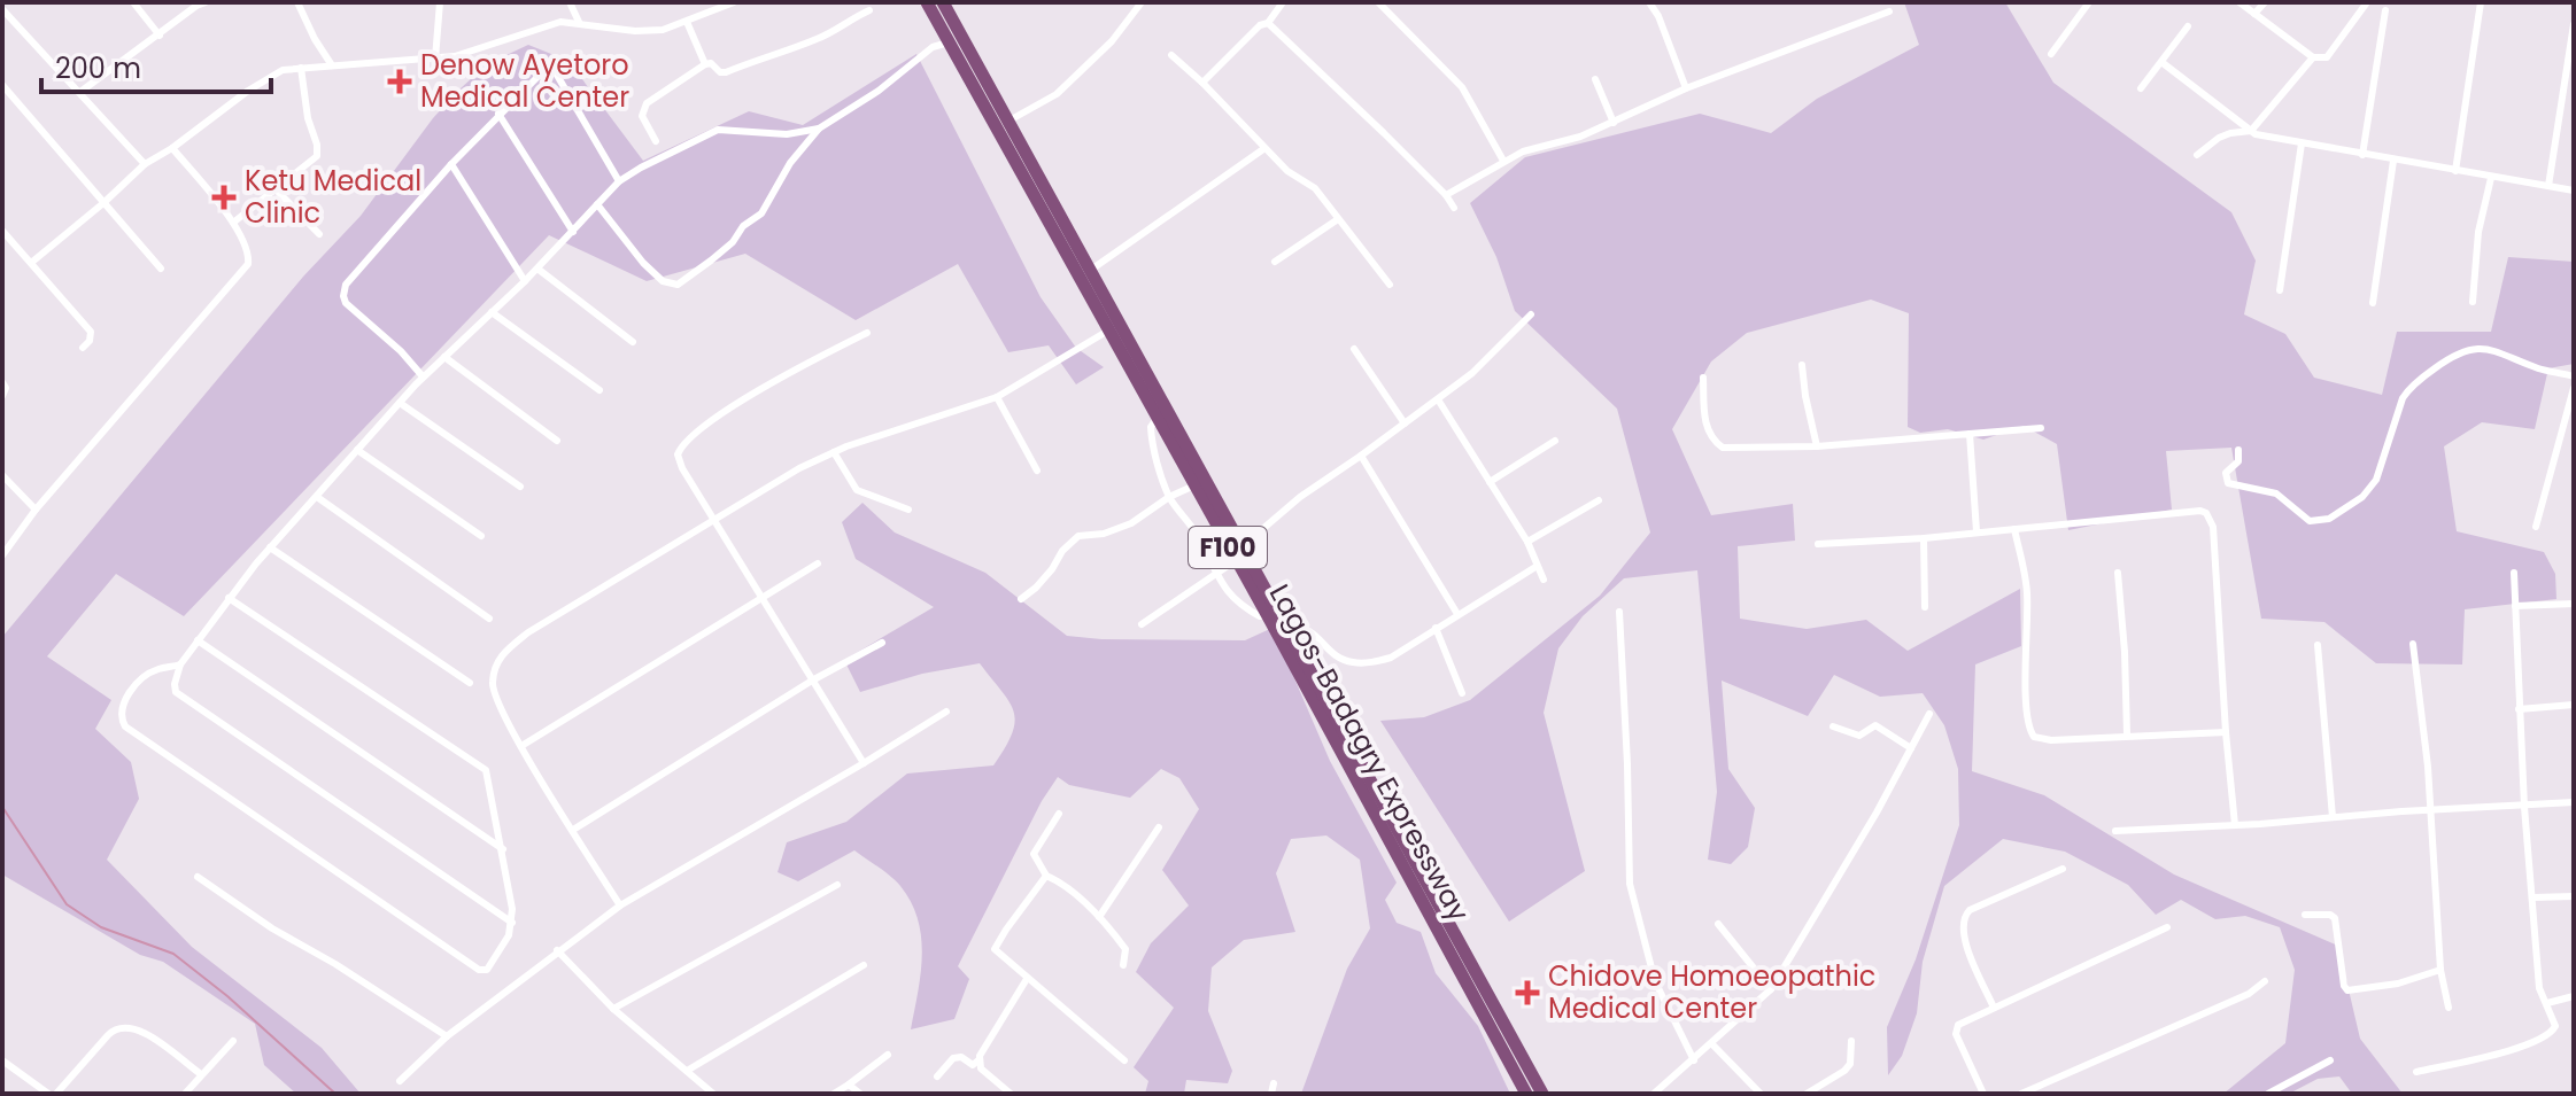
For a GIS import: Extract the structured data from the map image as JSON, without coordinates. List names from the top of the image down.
{
  "streets": {
    "highway": ["F100", "Lagos-Badagry Expressway"]
  },
  "places": {
    "health": ["Denow Ayetoro Medical Center", "Ketu Medical Clinic", "Chidove Homoeopathic Medical Center"]
  },
  "scale_bar": "200 m"
}
